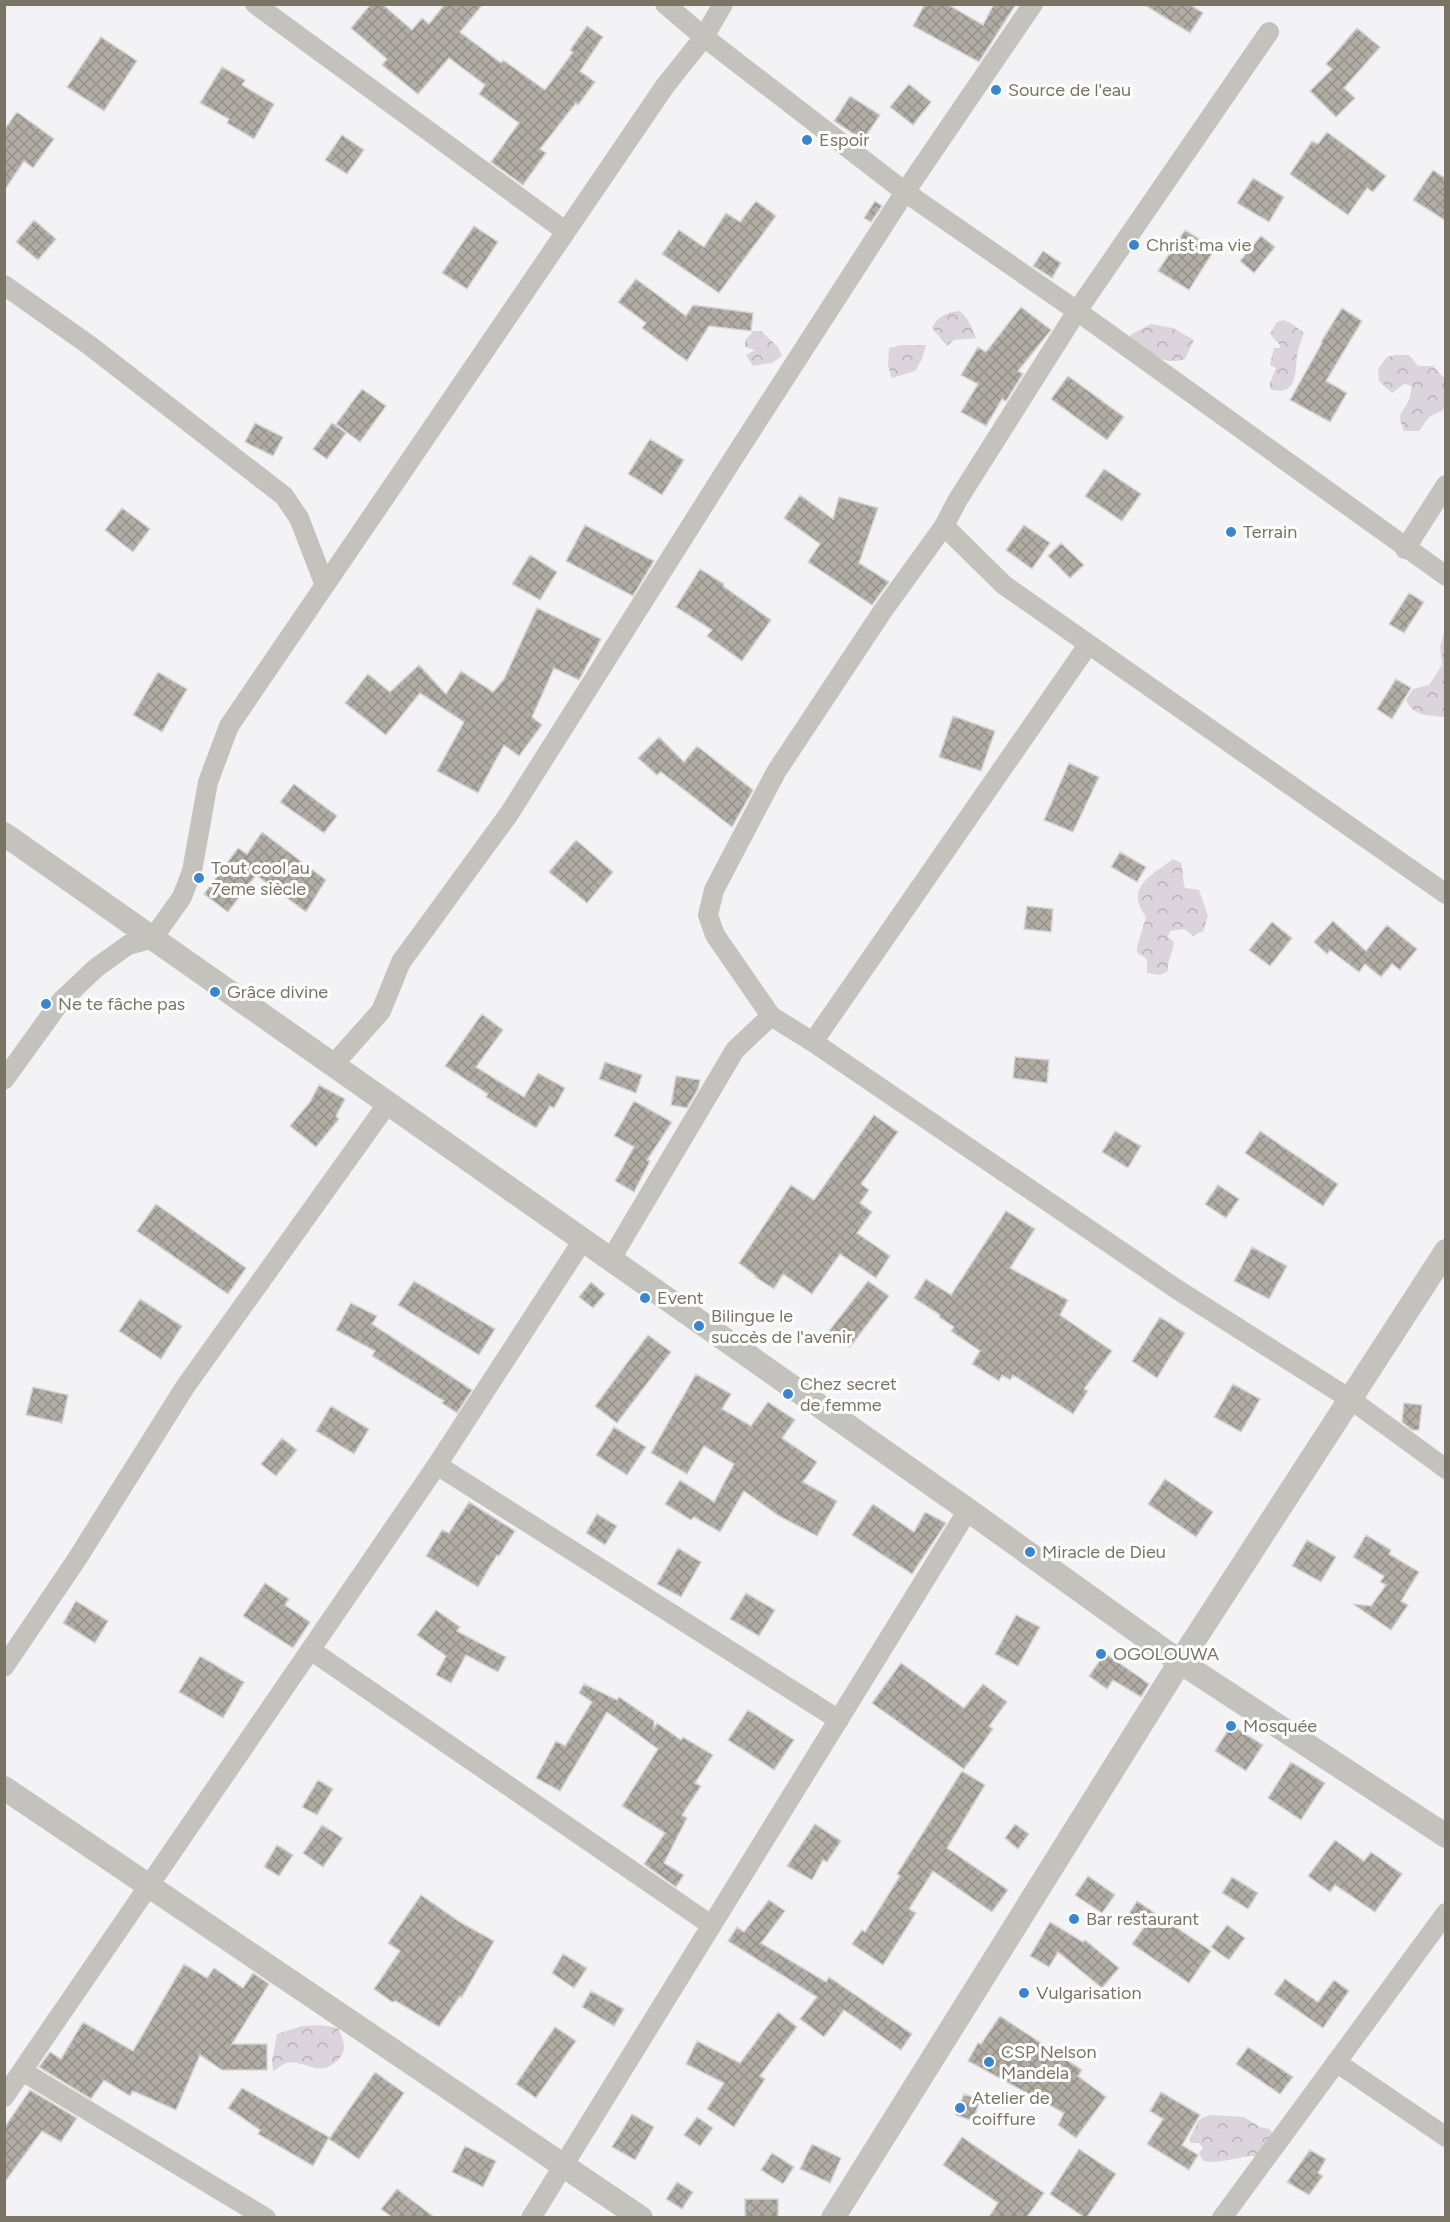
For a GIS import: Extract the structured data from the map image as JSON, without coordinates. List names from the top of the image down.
{
  "places": [
    "Source de l'eau",
    "Espoir",
    "Christ ma vie",
    "Terrain",
    "Tout cool au 7eme siècle",
    "Grâce divine",
    "Ne te fâche pas",
    "Event",
    "Bilingue le succès de l'avenir",
    "Chez secret de femme",
    "Miracle de Dieu",
    "OGOLOUWA",
    "Mosquée",
    "Bar restaurant",
    "Vulgarisation",
    "CSP Nelson Mandela",
    "Atelier de coiffure"
  ]
}
